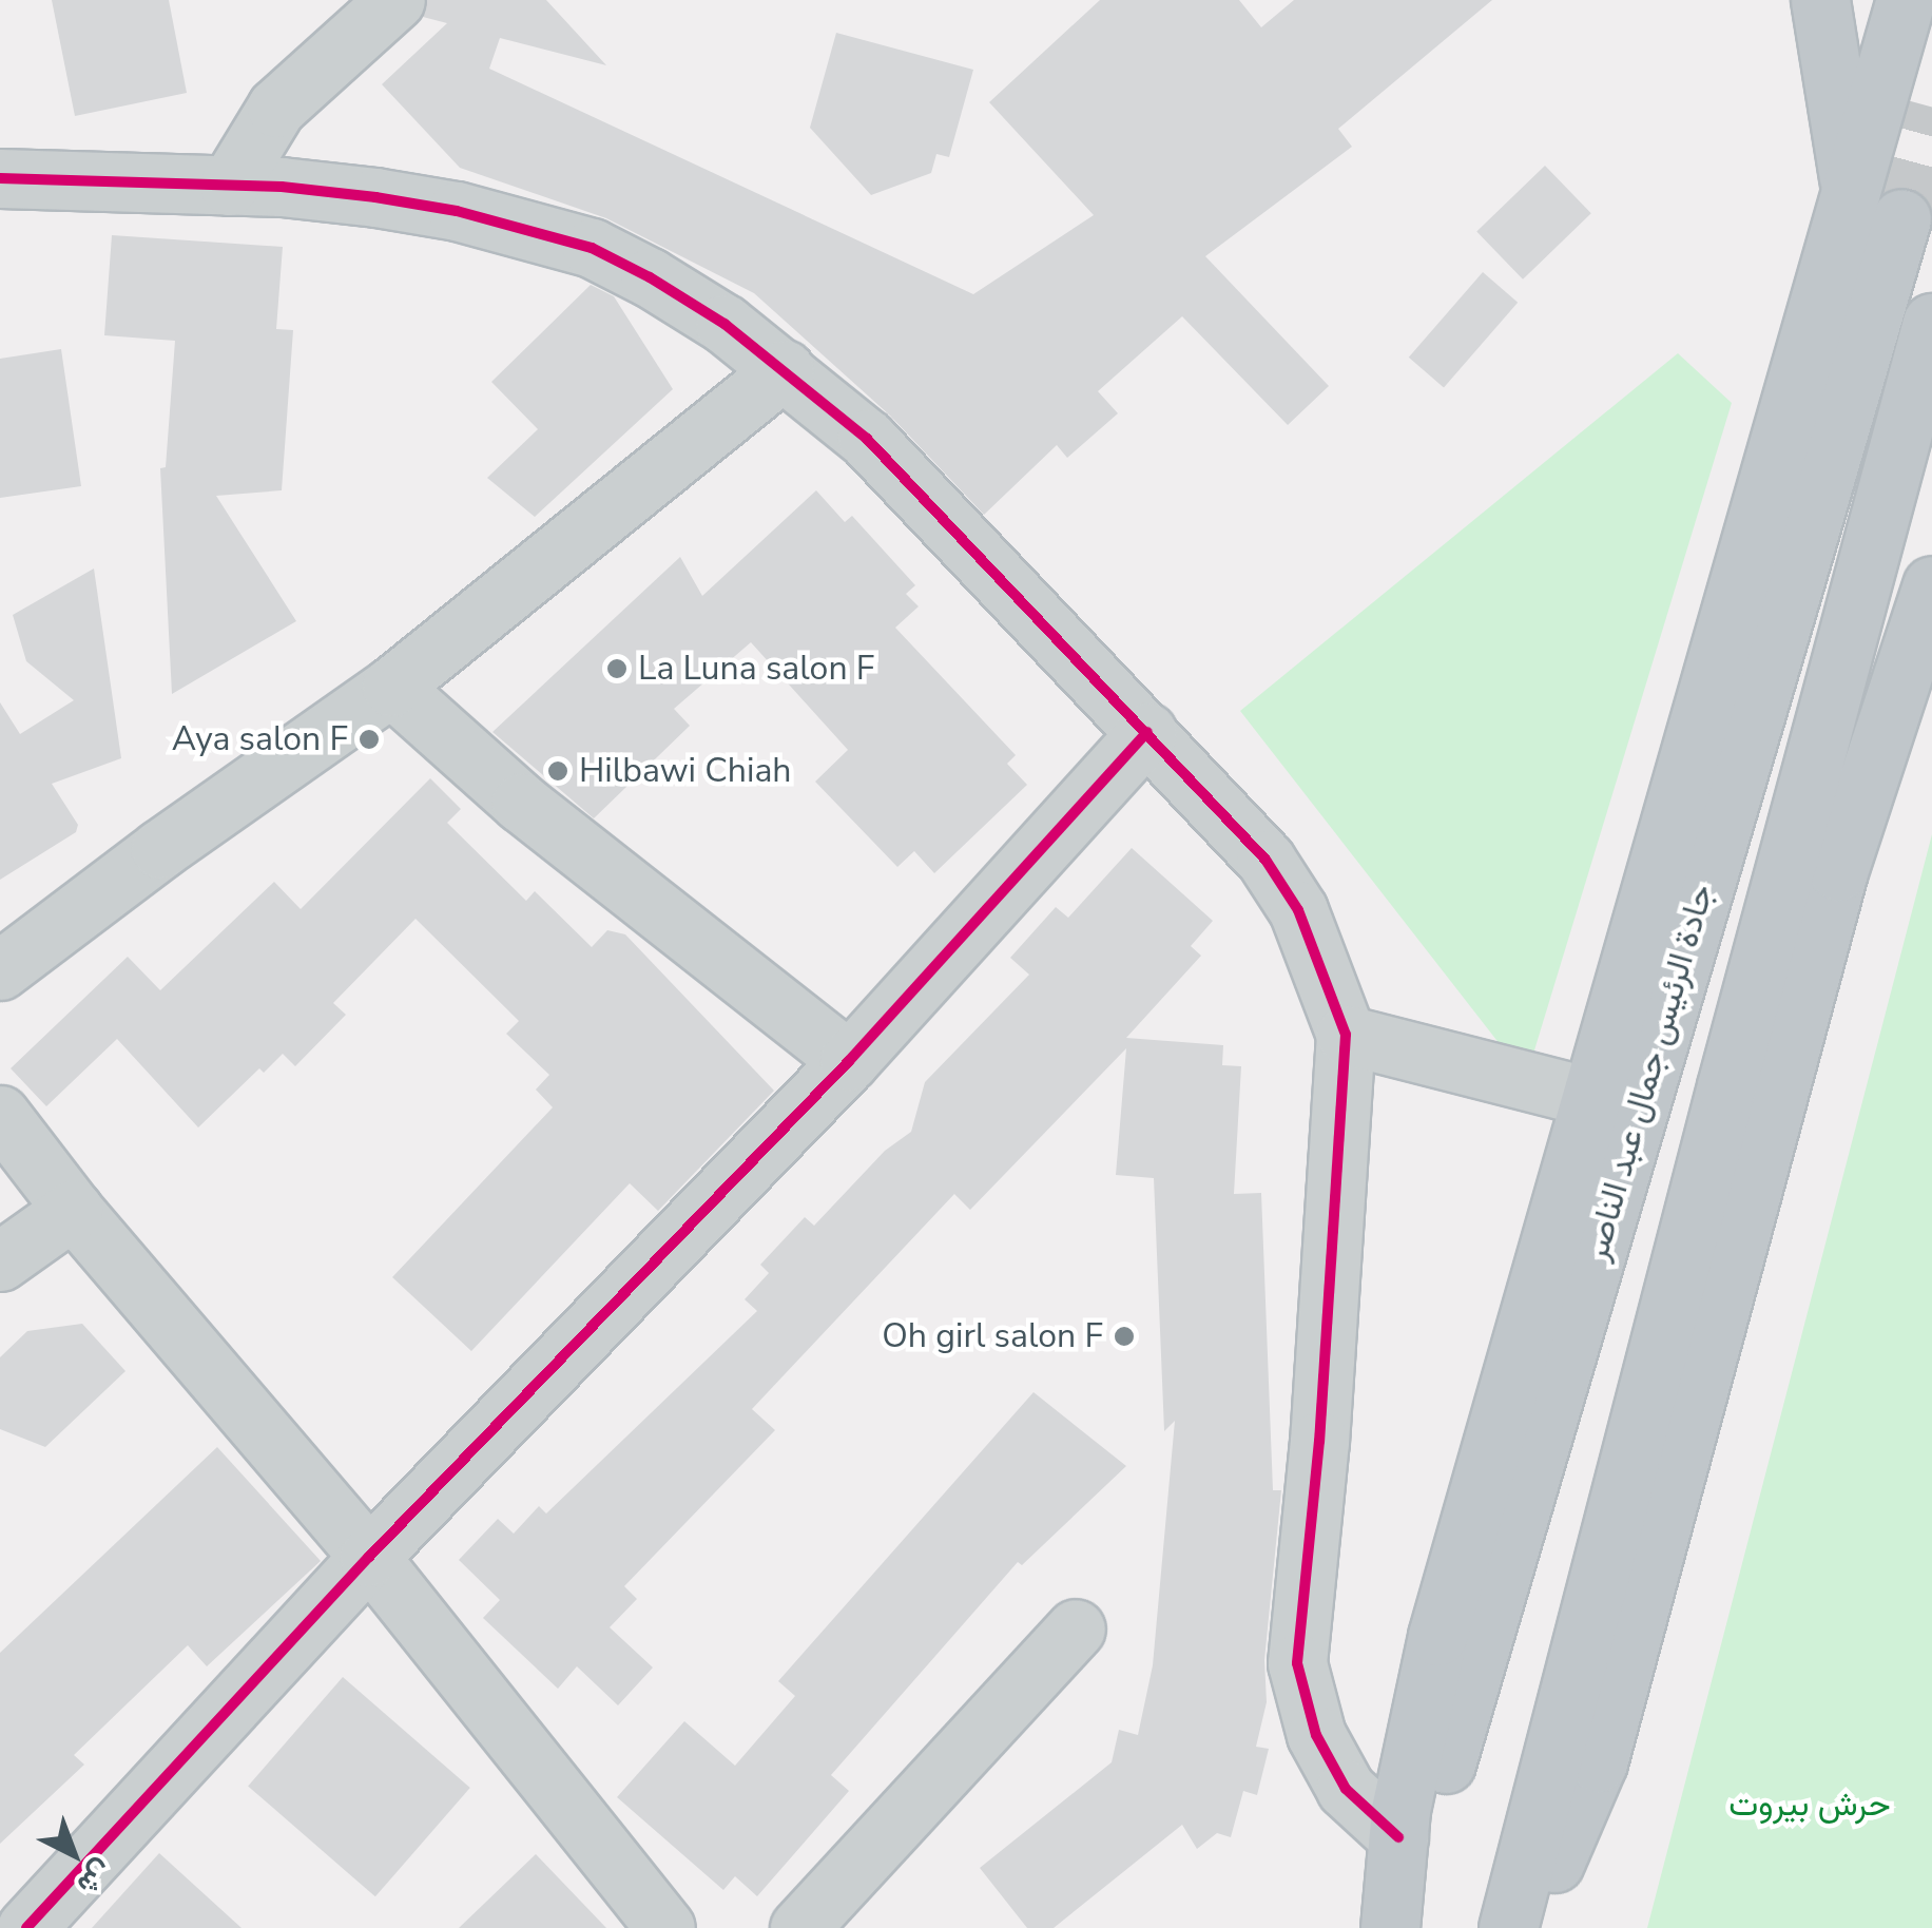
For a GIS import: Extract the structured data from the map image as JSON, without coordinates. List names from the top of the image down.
{
  "streets": {
    "highway": ["جادة الرئيس جمال عبد الناصر"]
  },
  "parks": ["حرش بيروت"],
  "places": [
    "La Luna salon F",
    "Aya salon F",
    "Hilbawi Chiah",
    "Oh girl salon F"
  ],
  "north": "bottom right"
}
